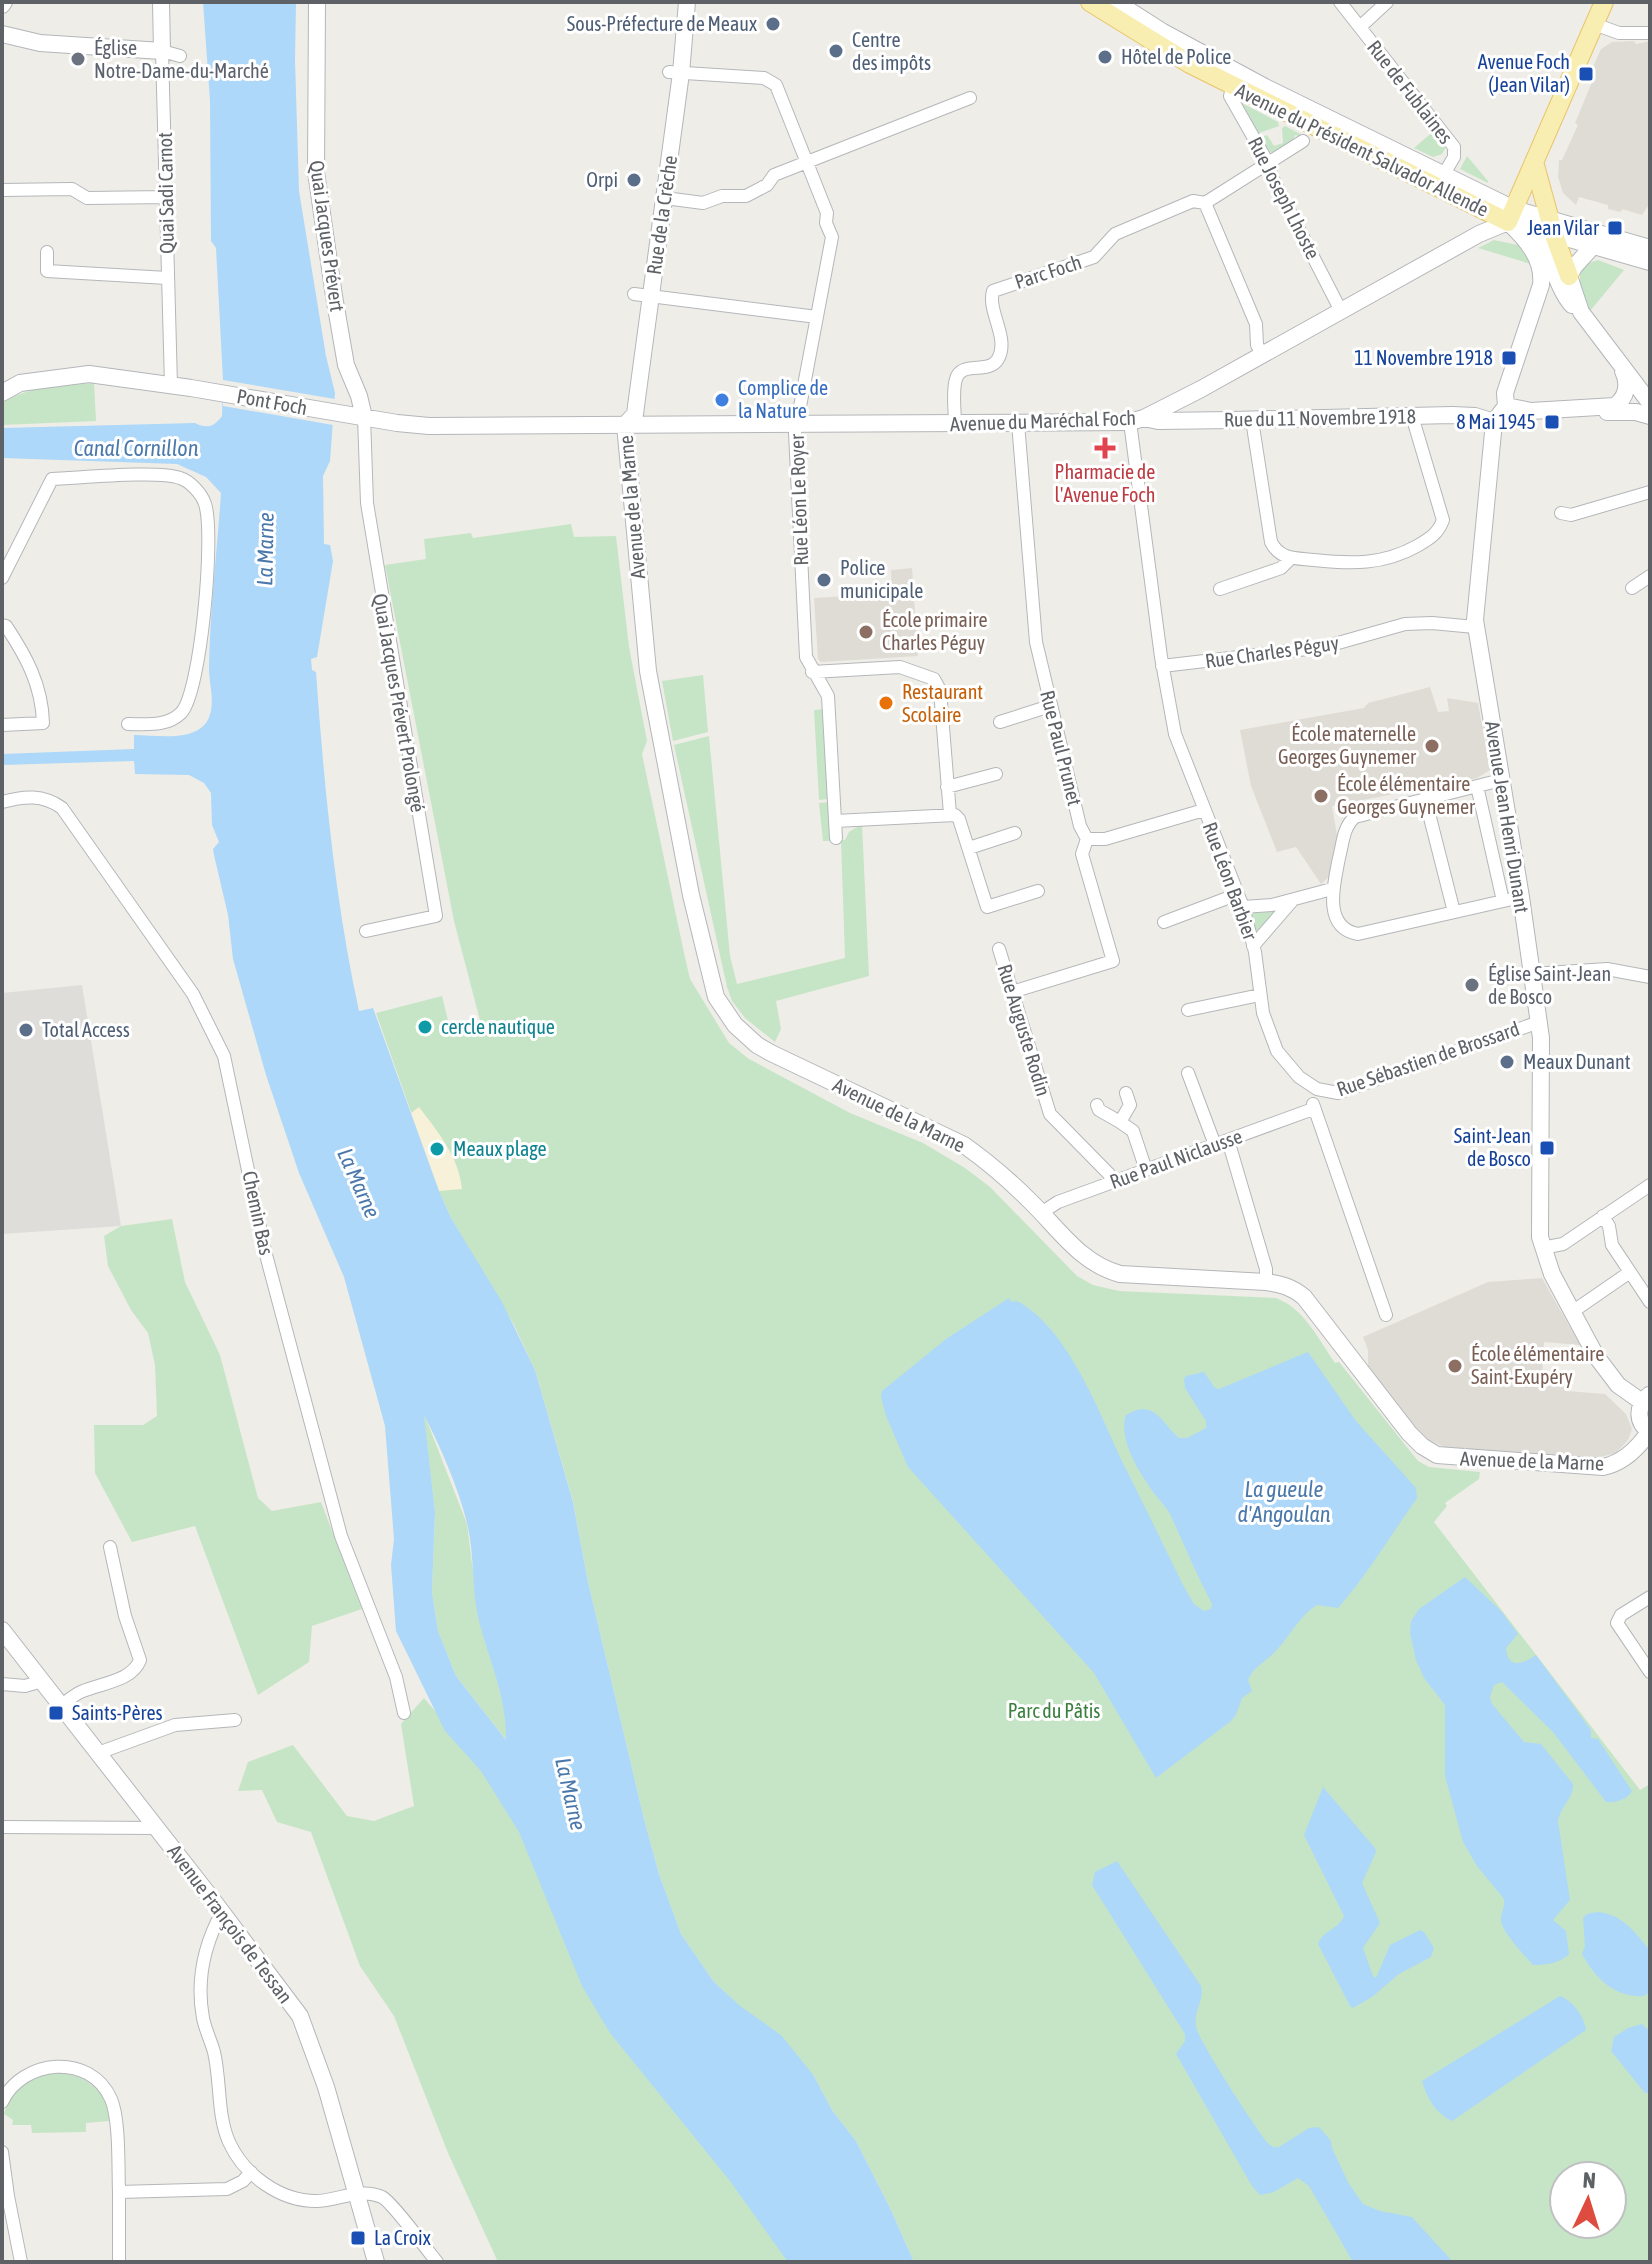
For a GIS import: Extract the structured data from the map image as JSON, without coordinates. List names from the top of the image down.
{
  "streets": {
    "main road": ["Avenue du Président Salvador Allende"],
    "street": [
      "Rue de Fublaines",
      "Quai Sadi Carnot",
      "Rue Joseph Lhoste",
      "Rue de la Crèche",
      "Quai Jacques Prévert",
      "Parc Foch",
      "Pont Foch",
      "Rue du 11 Novembre 1918",
      "Avenue du Maréchal Foch",
      "Rue Léon Le Royer",
      "Avenue de la Marne",
      "Rue Charles Péguy",
      "Quai Jacques Prévert Prolongé",
      "Rue Paul Prunet",
      "Avenue Jean Henri Dunant",
      "Rue Léon Barbier",
      "Rue Auguste Rodin",
      "Rue Sébastien de Brossard",
      "Rue Paul Niclausse",
      "Chemin Bas",
      "Avenue François de Tessan"
    ]
  },
  "crossings": [
    ["Rue de Fublaines", "Avenue du Président Salvador Allende"],
    ["Avenue du Président Salvador Allende", "Rue Joseph Lhoste"],
    ["Avenue du Président Salvador Allende", "Avenue du Maréchal Foch"],
    ["Quai Sadi Carnot", "Pont Foch"],
    ["Rue Joseph Lhoste", "Avenue du Maréchal Foch"],
    ["Rue de la Crèche", "Avenue du Maréchal Foch"],
    ["Rue de la Crèche", "Rue Léon Le Royer"],
    ["Rue de la Crèche", "Avenue de la Marne"],
    ["Quai Jacques Prévert", "Avenue du Maréchal Foch"],
    ["Quai Jacques Prévert", "Quai Jacques Prévert Prolongé"],
    ["Parc Foch", "Avenue du Maréchal Foch"],
    ["Pont Foch", "Avenue du Maréchal Foch"],
    ["Rue du 11 Novembre 1918", "Avenue du Maréchal Foch"],
    ["Rue du 11 Novembre 1918", "Avenue Jean Henri Dunant"],
    ["Rue du 11 Novembre 1918", "Rue Léon Barbier"],
    ["Avenue du Maréchal Foch", "Rue Léon Le Royer"],
    ["Avenue du Maréchal Foch", "Avenue de la Marne"],
    ["Avenue du Maréchal Foch", "Quai Jacques Prévert Prolongé"],
    ["Avenue du Maréchal Foch", "Rue Paul Prunet"],
    ["Avenue du Maréchal Foch", "Rue Léon Barbier"],
    ["Avenue de la Marne", "Rue Paul Niclausse"],
    ["Rue Charles Péguy", "Avenue Jean Henri Dunant"],
    ["Rue Charles Péguy", "Rue Léon Barbier"],
    ["Rue Paul Prunet", "Rue Auguste Rodin"],
    ["Avenue Jean Henri Dunant", "Rue Sébastien de Brossard"],
    ["Rue Léon Barbier", "Rue Sébastien de Brossard"],
    ["Rue Auguste Rodin", "Rue Paul Niclausse"]
  ],
  "water": ["Canal Cornillon", "La Marne", "La gueule d'Angoulan"],
  "parks": ["Parc du Pâtis"],
  "places": {
    "other": [
      "Sous-Préfecture de Meaux",
      "Centre des impôts",
      "Hôtel de Police",
      "Église Notre-Dame-du-Marché",
      "Orpi",
      "Complice de la Nature",
      "Police municipale",
      "École primaire Charles Péguy",
      "Restaurant Scolaire",
      "École maternelle Georges Guynemer",
      "École élémentaire Georges Guynemer",
      "Église Saint-Jean de Bosco",
      "cercle nautique",
      "Total Access",
      "Meaux Dunant",
      "Meaux plage",
      "École élémentaire Saint-Exupéry"
    ],
    "transit": [
      "Avenue Foch (Jean Vilar)",
      "Jean Vilar",
      "11 Novembre 1918",
      "8 Mai 1945",
      "Saint-Jean de Bosco",
      "Saints-Pères",
      "La Croix"
    ],
    "health": ["Pharmacie de l'Avenue Foch"]
  },
  "north": "top"
}
